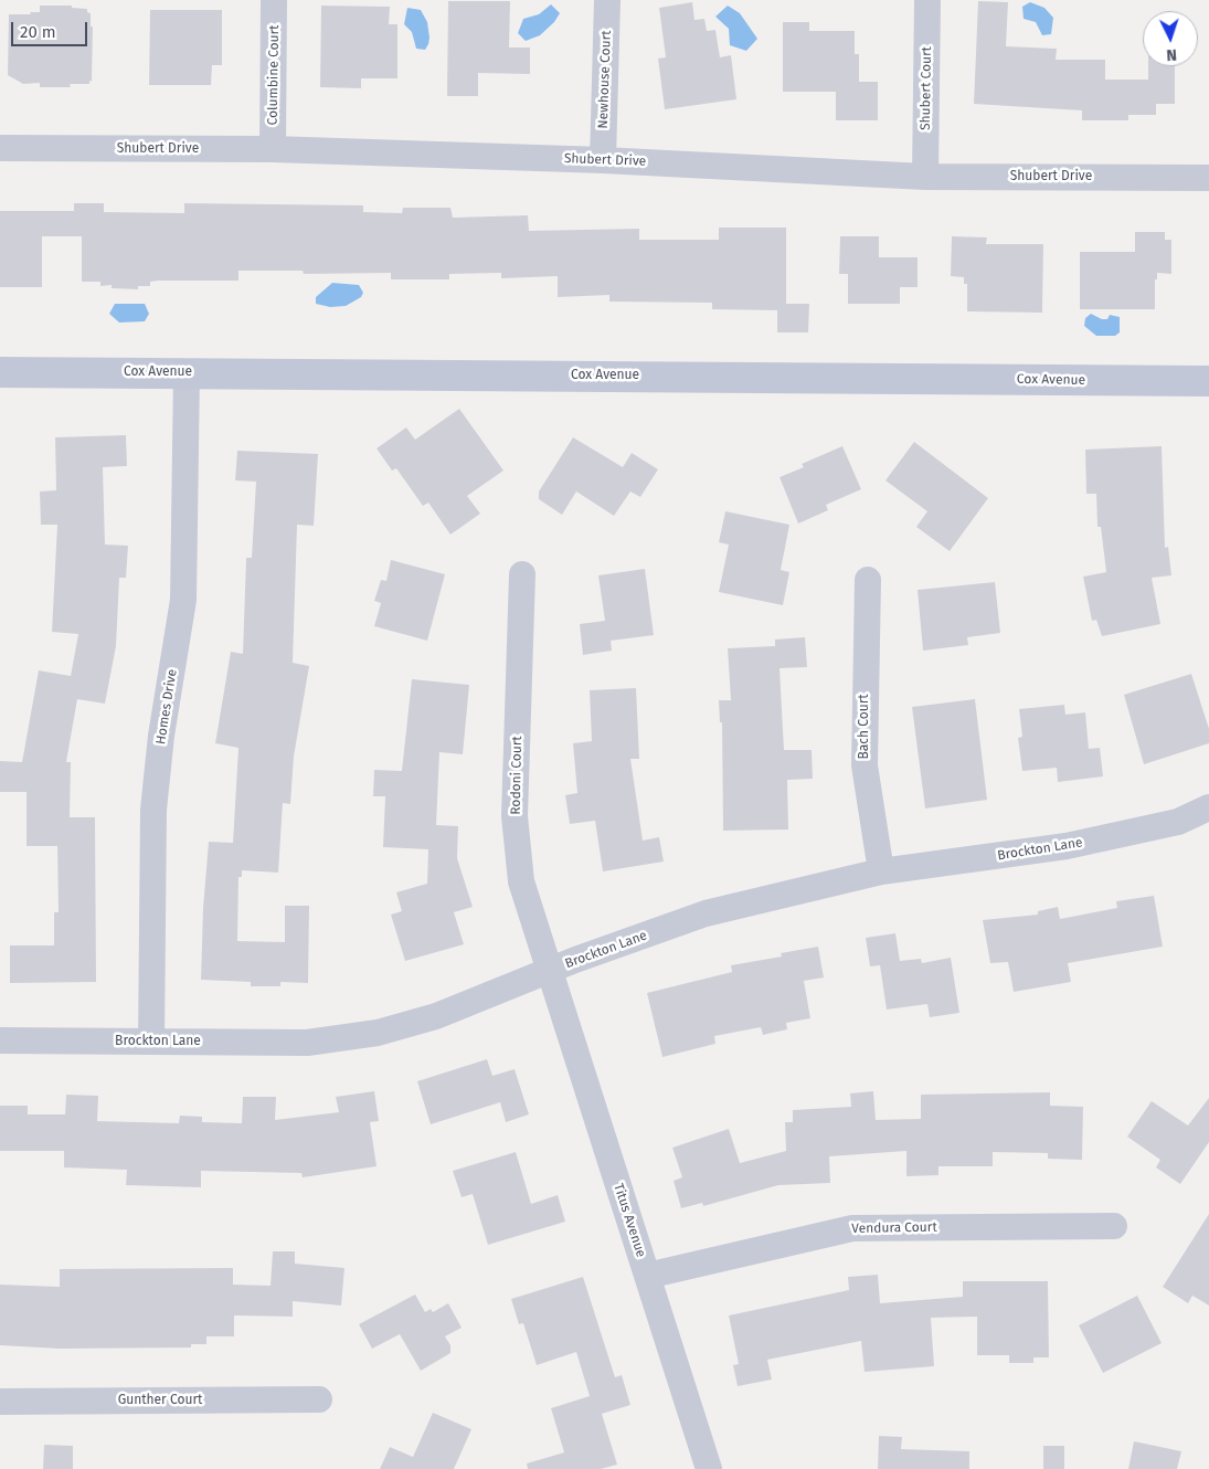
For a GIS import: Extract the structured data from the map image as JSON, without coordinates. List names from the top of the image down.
{
  "streets": {
    "main road": ["Cox Avenue"],
    "street": [
      "Columbine Court",
      "Newhouse Court",
      "Shubert Court",
      "Shubert Drive",
      "Homes Drive",
      "Bach Court",
      "Rodoni Court",
      "Brockton Lane",
      "Titus Avenue",
      "Vendura Court",
      "Gunther Court"
    ]
  },
  "crossings": [
    ["Columbine Court", "Shubert Drive"],
    ["Newhouse Court", "Shubert Drive"],
    ["Shubert Court", "Shubert Drive"],
    ["Cox Avenue", "Homes Drive"],
    ["Homes Drive", "Brockton Lane"],
    ["Bach Court", "Brockton Lane"],
    ["Rodoni Court", "Brockton Lane"],
    ["Rodoni Court", "Titus Avenue"],
    ["Brockton Lane", "Titus Avenue"],
    ["Titus Avenue", "Vendura Court"]
  ],
  "scale_bar": "20 m",
  "north": "bottom"
}
